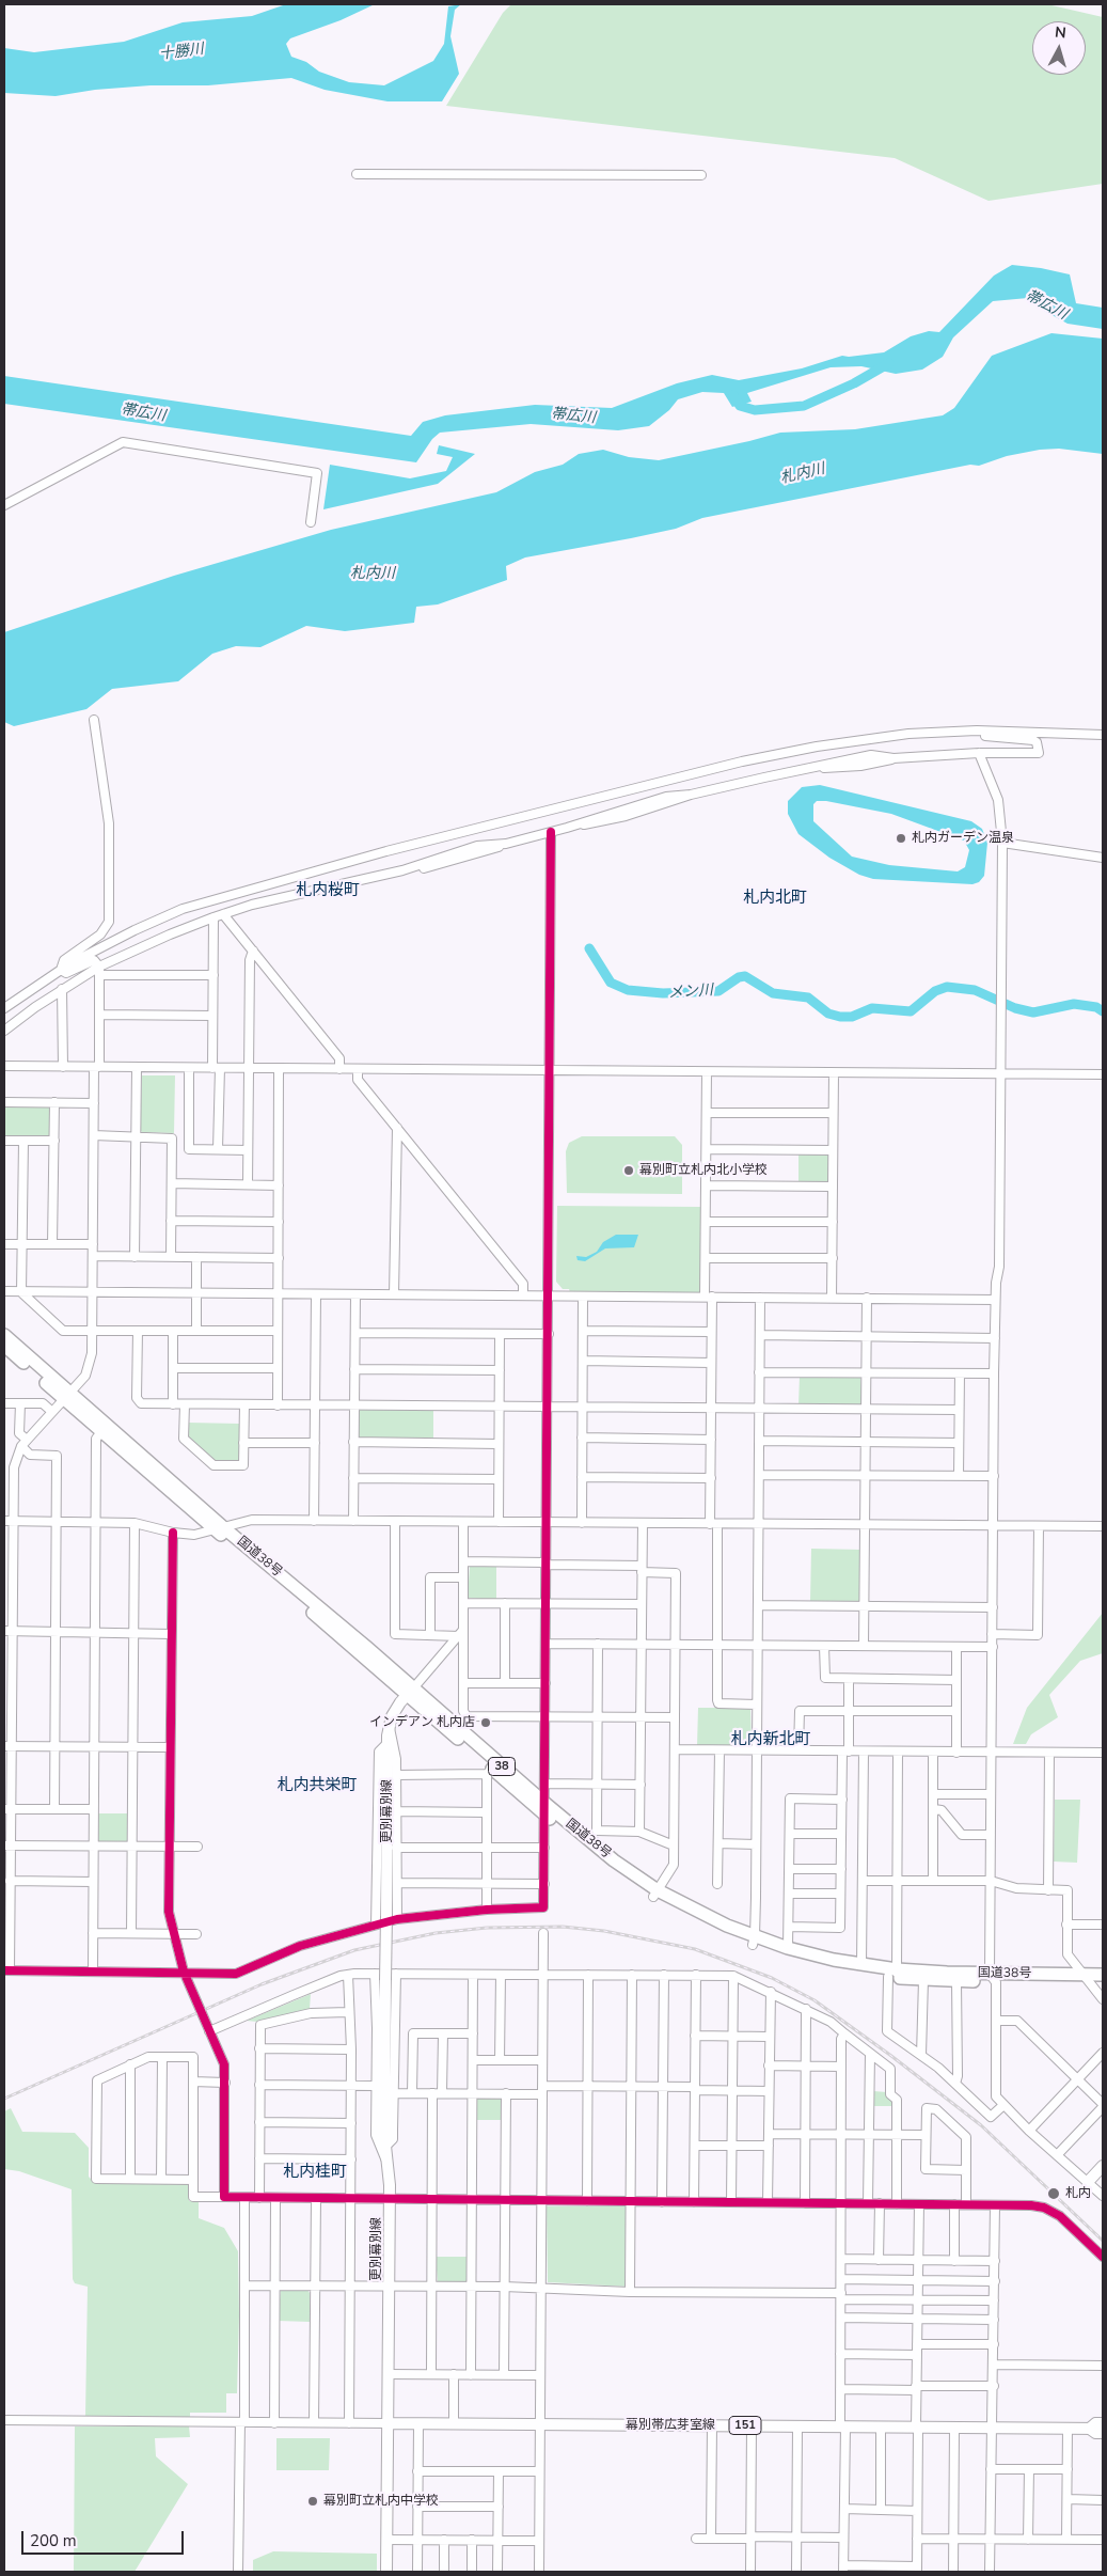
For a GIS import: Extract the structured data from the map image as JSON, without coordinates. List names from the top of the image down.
{
  "streets": {
    "highway": ["国道38号", "38"],
    "main road": ["更別幕別線", "幕別帯広芽室線", "151"]
  },
  "crossings": [
    ["国道38号", "更別幕別線"],
    ["更別幕別線", "幕別帯広芽室線"]
  ],
  "districts": [
    "札内桜町",
    "札内北町",
    "札内新北町",
    "札内共栄町",
    "札内桂町"
  ],
  "water": [
    "十勝川",
    "帯広川",
    "札内川",
    "メン川"
  ],
  "places": [
    "札内ガーデン温泉",
    "幕別町立札内北小学校",
    "インデアン 札内店",
    "札内",
    "幕別町立札内中学校"
  ],
  "scale_bar": "200 m",
  "north": "top"
}
